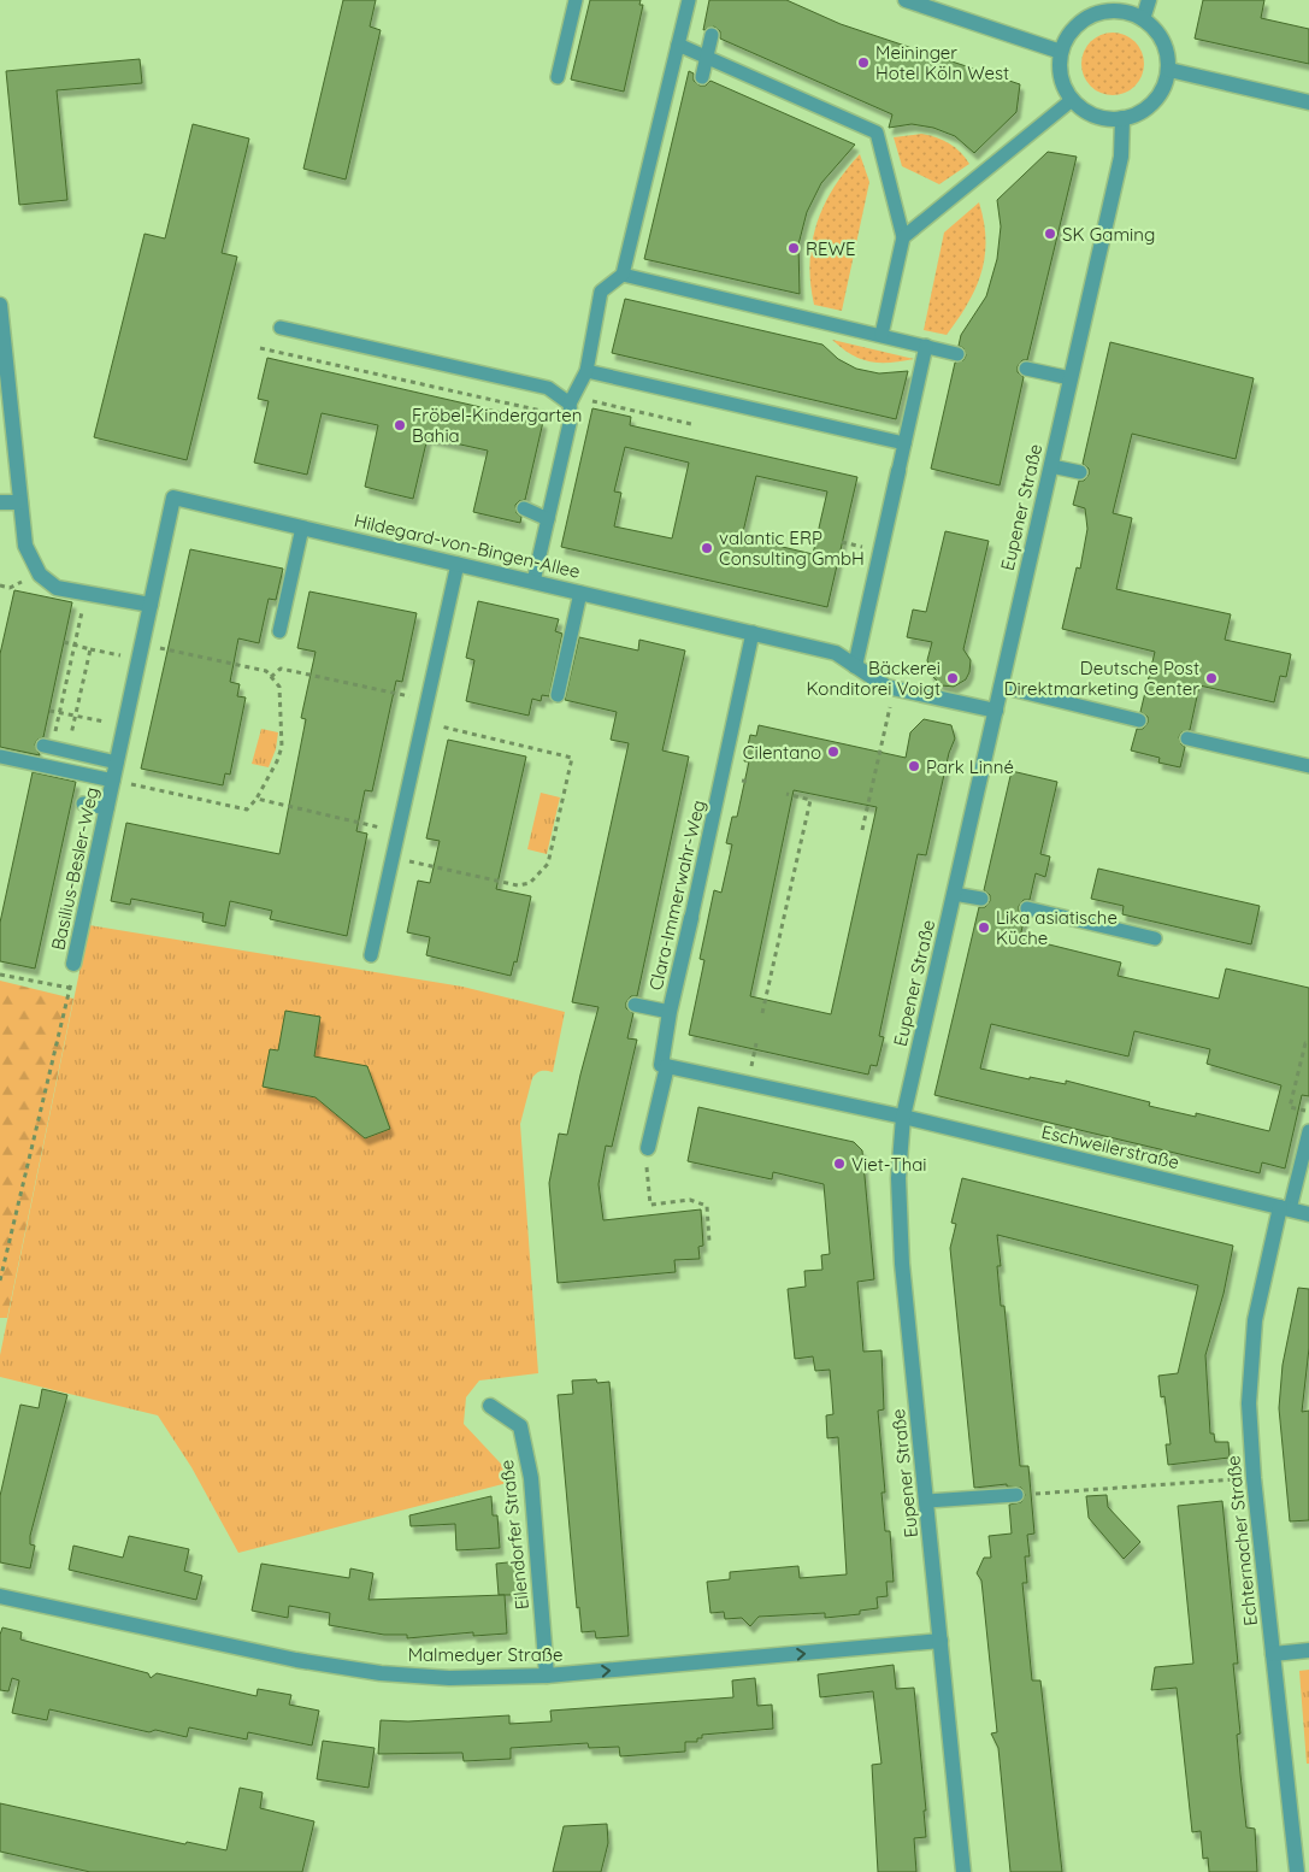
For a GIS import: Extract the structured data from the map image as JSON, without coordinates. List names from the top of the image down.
{
  "streets": {
    "street": [
      "Eupener Straße",
      "Hildegard-von-Bingen-Allee",
      "Basilius-Besler-Weg",
      "Clara-Immerwahr-Weg",
      "Eschweilerstraße",
      "Eilendorfer Straße",
      "Echternacher Straße",
      "Malmedyer Straße"
    ]
  },
  "crossings": [
    ["Eupener Straße", "Hildegard-von-Bingen-Allee"],
    ["Eupener Straße", "Eschweilerstraße"],
    ["Eupener Straße", "Malmedyer Straße"],
    ["Hildegard-von-Bingen-Allee", "Basilius-Besler-Weg"],
    ["Hildegard-von-Bingen-Allee", "Clara-Immerwahr-Weg"],
    ["Eschweilerstraße", "Echternacher Straße"],
    ["Eilendorfer Straße", "Malmedyer Straße"]
  ],
  "one_way": ["Malmedyer Straße"],
  "places": [
    "Meininger Hotel Köln West",
    "SK Gaming",
    "REWE",
    "Fröbel-Kindergarten Bahia",
    "valantic ERP Consulting GmbH",
    "Bäckerei Konditorei Voigt",
    "Deutsche Post Direktmarketing Center",
    "Cilentano",
    "Park Linné",
    "Lika asiatische Küche",
    "Viet-Thai"
  ]
}
